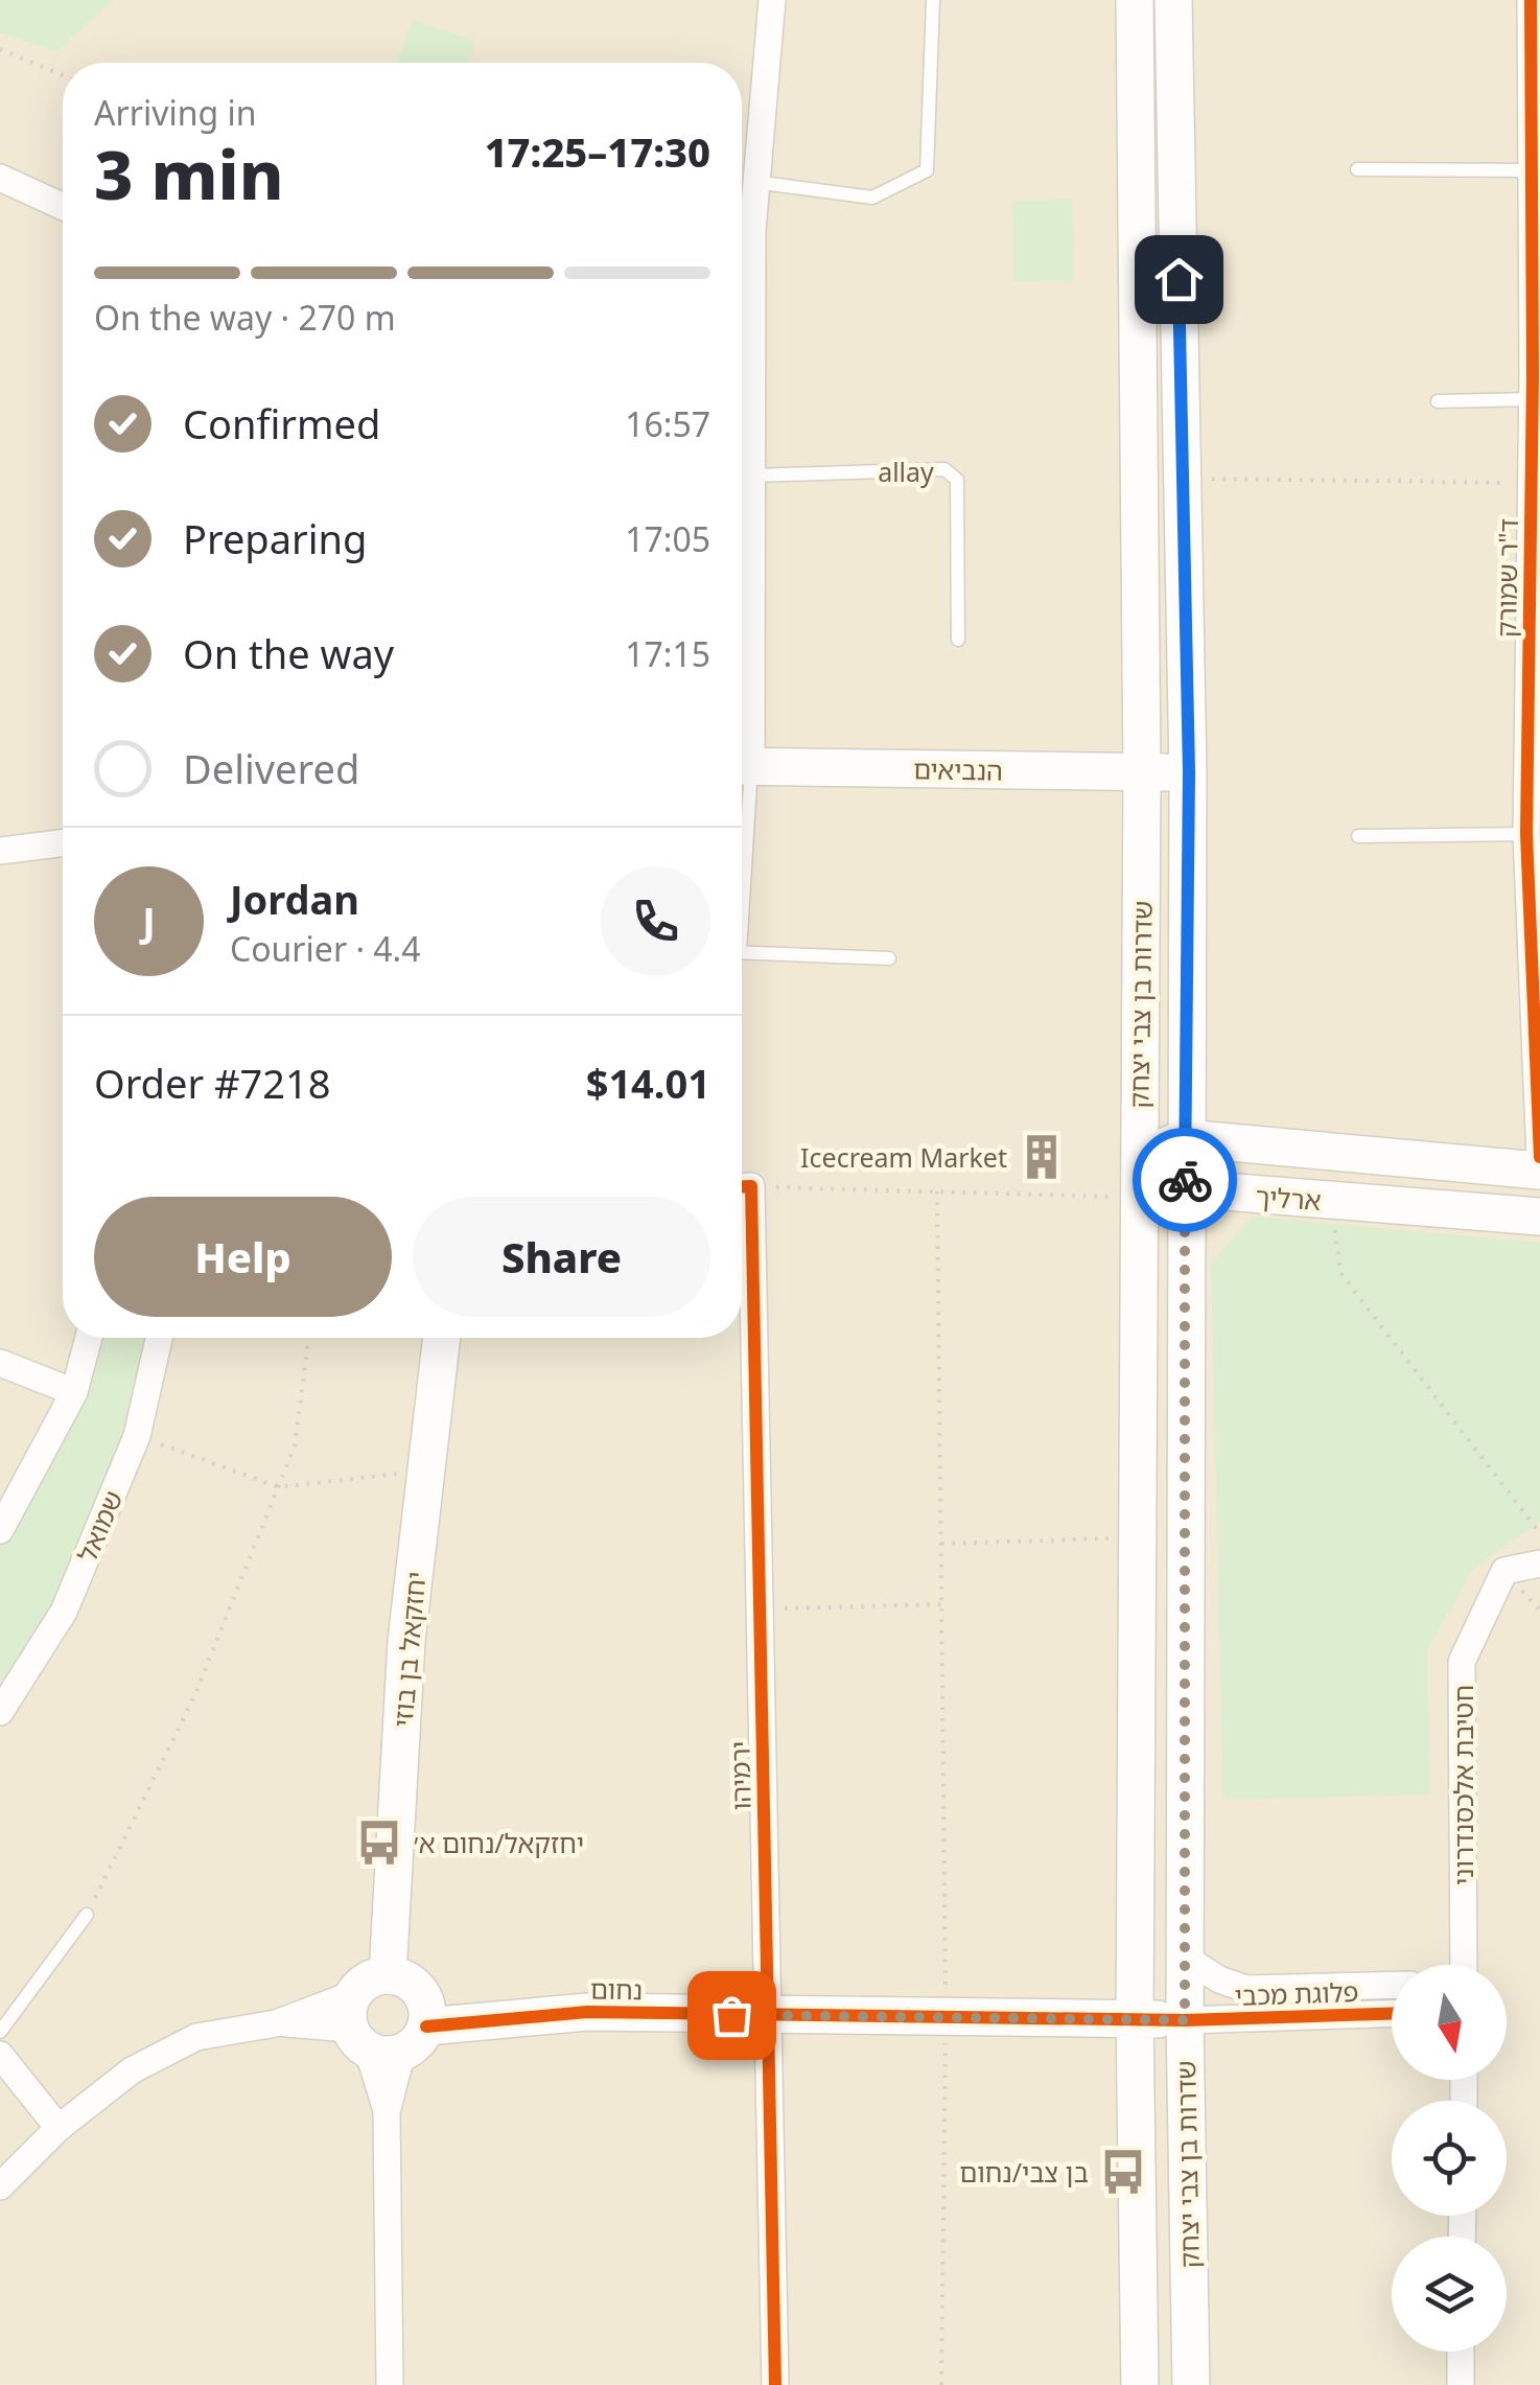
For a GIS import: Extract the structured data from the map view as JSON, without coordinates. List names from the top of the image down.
{
  "streets": {
    "main road": [
      "הנביאים",
      "שדרות בן צבי יצחק",
      "ארליך",
      "יחזקאל בן בוזי",
      "נחום"
    ],
    "street": [
      "ד\"ר שמורק",
      "שמואל",
      "ירמיהו",
      "חטיבת אלכסנדרוני",
      "פלוגת מכבי"
    ],
    "lane": ["allay"]
  },
  "crossings": [
    ["הנביאים", "שדרות בן צבי יצחק"],
    ["שדרות בן צבי יצחק", "ארליך"],
    ["שדרות בן צבי יצחק", "נחום"],
    ["שדרות בן צבי יצחק", "פלוגת מכבי"],
    ["ירמיהו", "נחום"],
    ["נחום", "פלוגת מכבי"]
  ],
  "places": {
    "building": ["Icecream Market"],
    "bus stop": ["יחזקאל/נחום א׳", "בן צבי/נחום"]
  },
  "north": "bottom",
  "page": {
    "heading": ["3 min", "Arriving in", "17:25–17:30"],
    "panel": [
      "Jordan",
      "Courier · 4.4",
      "Order #7218",
      "$14.01"
    ],
    "bar": "On the way · 270 m",
    "list": [
      ["Confirmed", "16:57"],
      ["Preparing", "17:05"],
      ["On the way", "17:15"],
      "Delivered"
    ],
    "round": "J",
    "buttons": ["Help", "Share"]
  }
}
